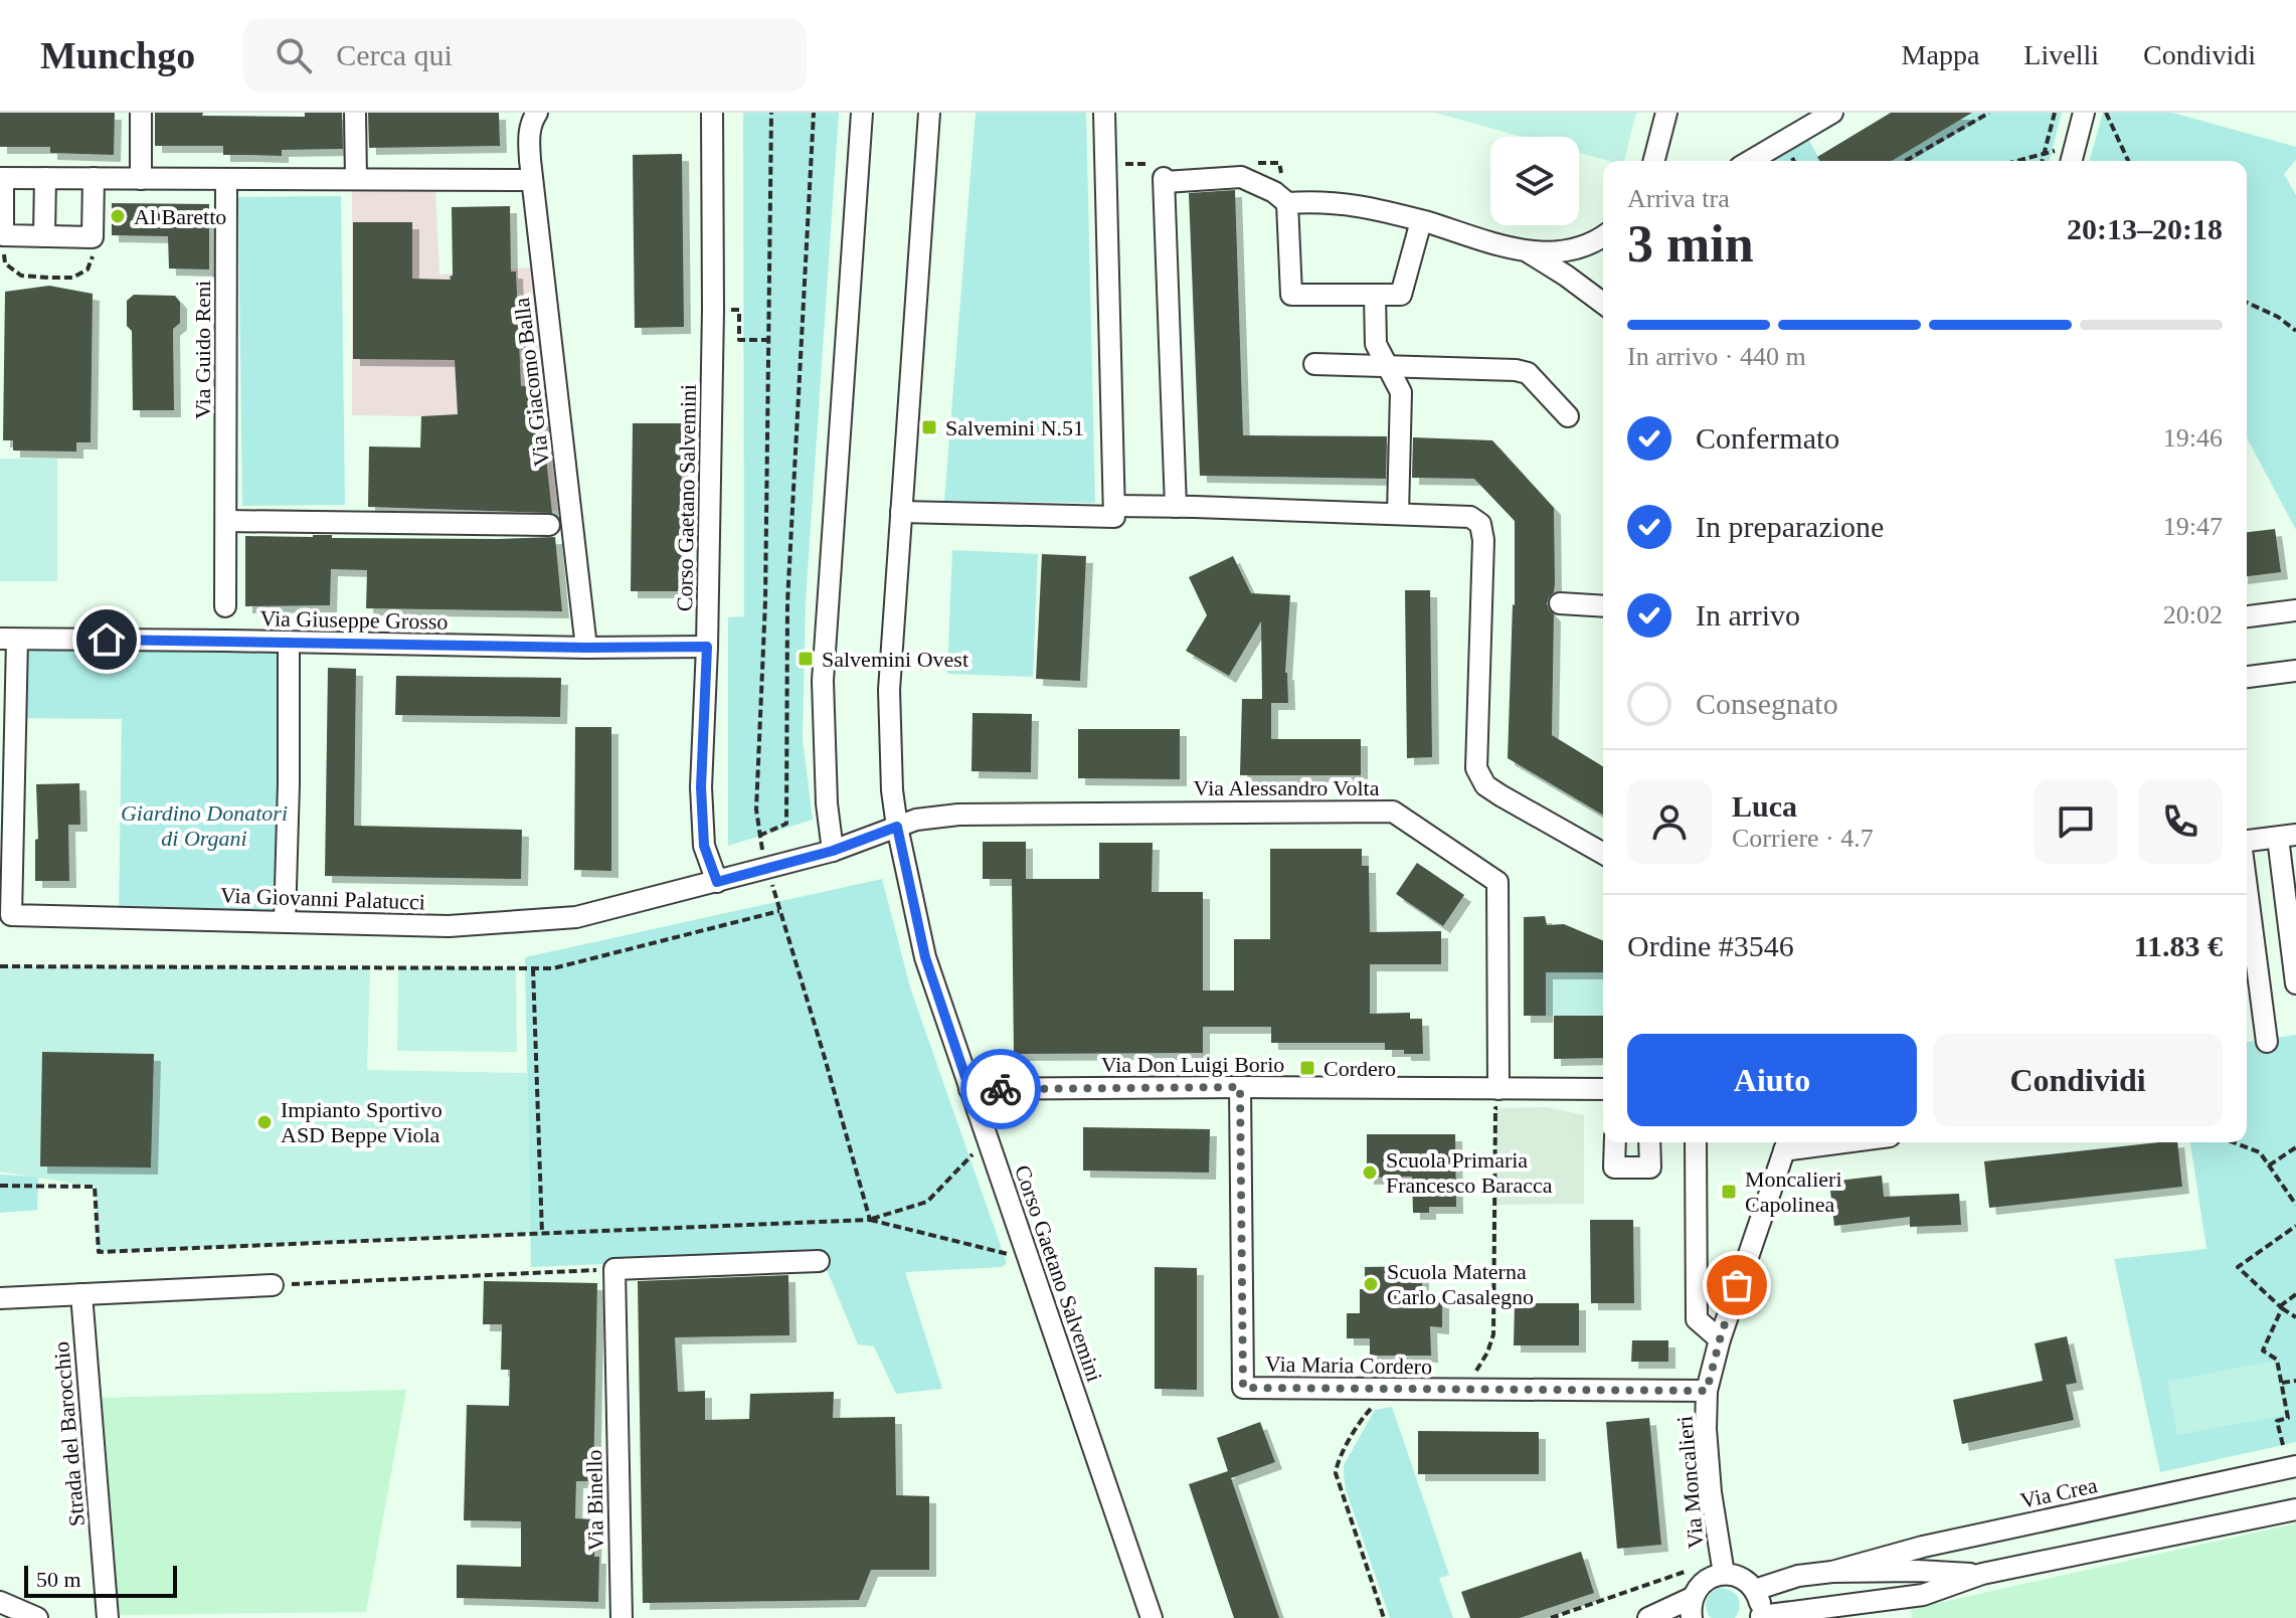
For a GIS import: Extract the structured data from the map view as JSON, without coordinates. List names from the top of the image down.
{
  "streets": {
    "street": [
      "Via Guido Reni",
      "Via Giacomo Balla",
      "Corso Gaetano Salvemini",
      "Via Giuseppe Grosso",
      "Via Alessandro Volta",
      "Via Giovanni Palatucci",
      "Via Don Luigi Borio",
      "Via Maria Cordero",
      "Strada del Barocchio",
      "Via Moncalieri",
      "Via Crea",
      "Via Binello"
    ]
  },
  "crossings": [
    ["Via Giacomo Balla", "Via Giuseppe Grosso"],
    ["Corso Gaetano Salvemini", "Via Giuseppe Grosso"],
    ["Corso Gaetano Salvemini", "Via Alessandro Volta"],
    ["Corso Gaetano Salvemini", "Via Giovanni Palatucci"],
    ["Corso Gaetano Salvemini", "Via Don Luigi Borio"],
    ["Via Giuseppe Grosso", "Via Giovanni Palatucci"],
    ["Via Alessandro Volta", "Via Giovanni Palatucci"],
    ["Via Alessandro Volta", "Via Don Luigi Borio"],
    ["Via Don Luigi Borio", "Via Maria Cordero"],
    ["Via Maria Cordero", "Via Moncalieri"]
  ],
  "parks": ["Giardino Donatori di Organi"],
  "places": {
    "other": [
      "Al Baretto",
      "Impianto Sportivo ASD Beppe Viola",
      "Scuola Primaria Francesco Baracca",
      "Scuola Materna Carlo Casalegno"
    ],
    "transit": [
      "Salvemini N.51",
      "Salvemini Ovest",
      "Cordero",
      "Moncalieri Capolinea"
    ]
  },
  "scale_bar": "50 m",
  "page": {
    "header": "Munchgo",
    "search": "Cerca qui",
    "nav": ["Mappa", "Livelli", "Condividi"],
    "heading": ["3 min", "Arriva tra", "20:13–20:18"],
    "panel": [
      "Luca",
      "Corriere · 4.7",
      "Ordine #3546",
      "11.83 €"
    ],
    "bar": "In arrivo · 440 m",
    "list": [
      ["Confermato", "19:46"],
      ["In preparazione", "19:47"],
      ["In arrivo", "20:02"],
      "Consegnato"
    ],
    "buttons": ["Aiuto", "Condividi"],
    "scale": "50 m"
  }
}
